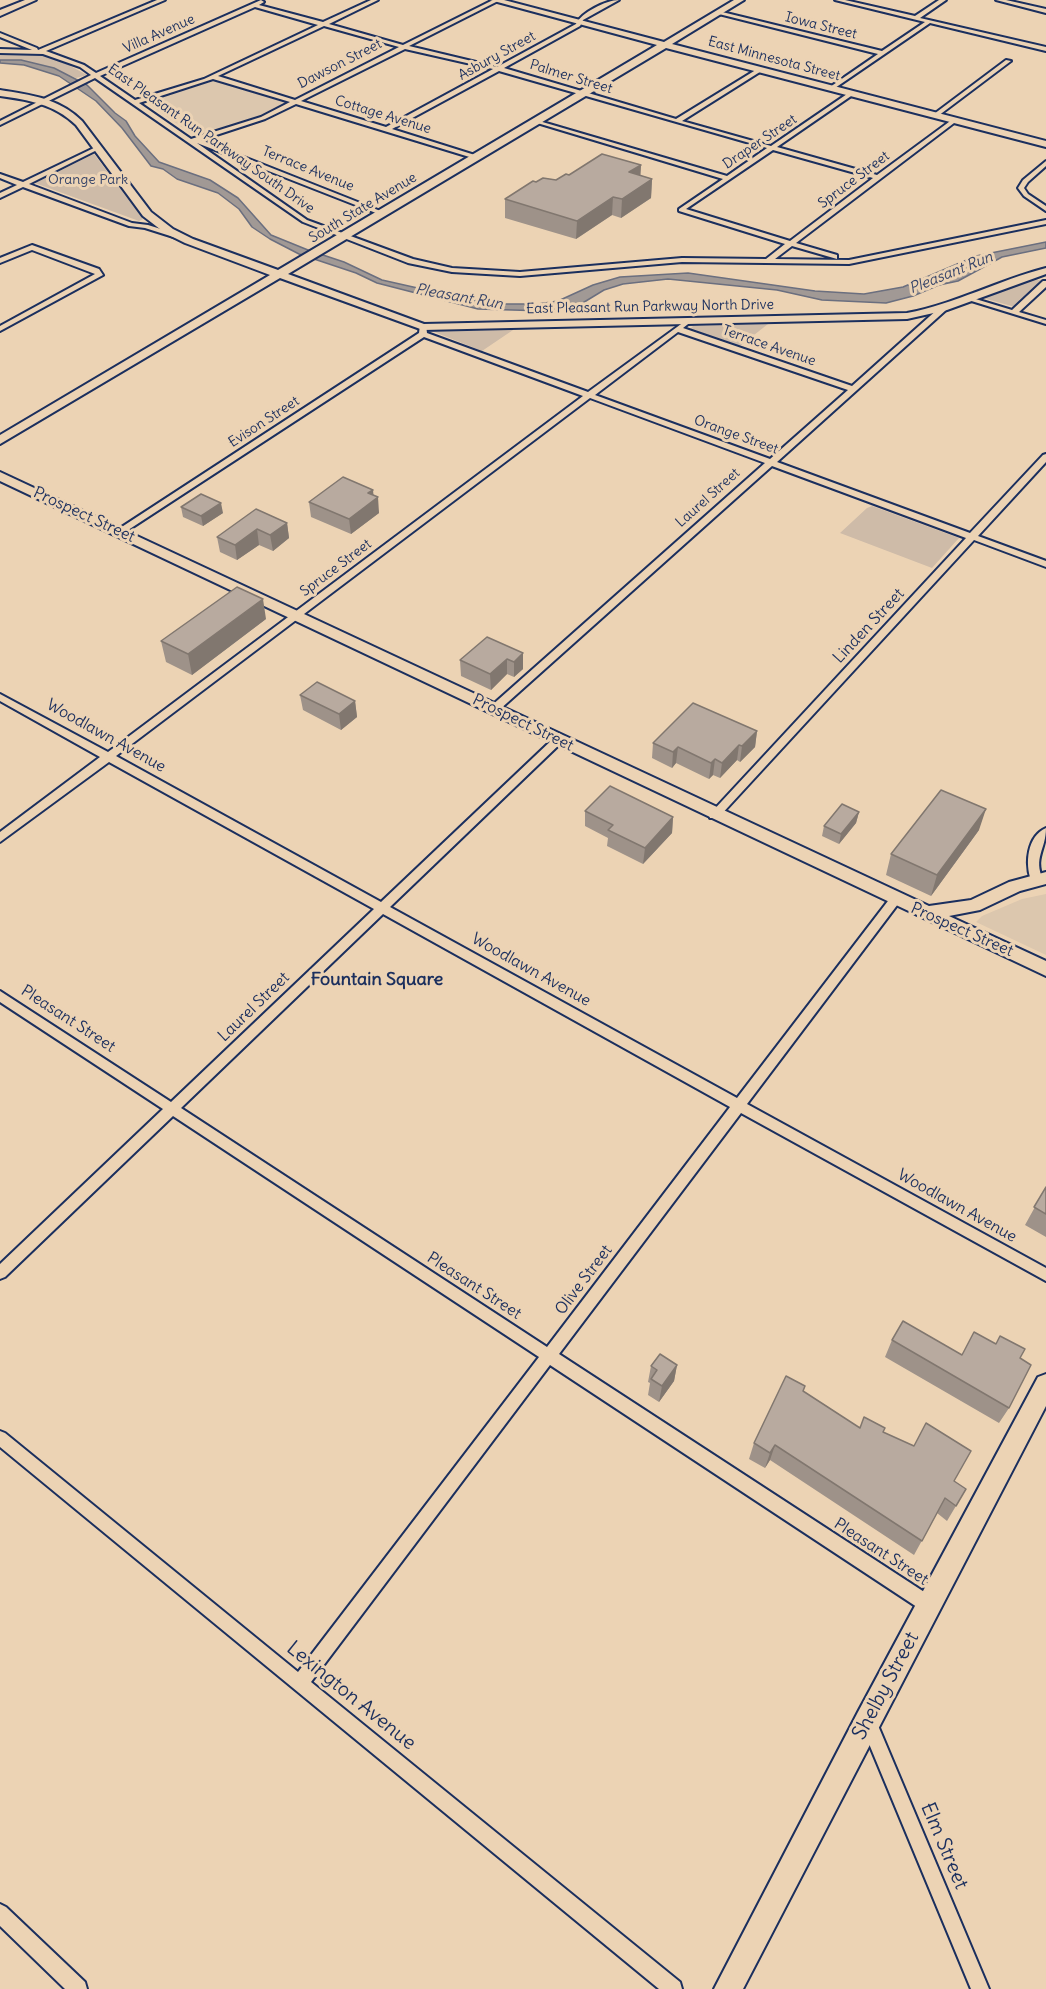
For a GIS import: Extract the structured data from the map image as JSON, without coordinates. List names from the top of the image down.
{
  "streets": {
    "street": [
      "Iowa Street",
      "Villa Avenue",
      "Asbury Street",
      "East Minnesota Street",
      "Dawson Street",
      "Palmer Street",
      "Cottage Avenue",
      "East Pleasant Run Parkway South Drive",
      "Draper Street",
      "Terrace Avenue",
      "Spruce Street",
      "South State Avenue",
      "East Pleasant Run Parkway North Drive",
      "Evison Street",
      "Orange Street",
      "Laurel Street",
      "Prospect Street",
      "Linden Street",
      "Woodlawn Avenue",
      "Pleasant Street",
      "Olive Street",
      "Shelby Street",
      "Lexington Avenue",
      "Elm Street"
    ]
  },
  "crossings": [
    ["Iowa Street", "South State Avenue"],
    ["Villa Avenue", "Palmer Street"],
    ["Villa Avenue", "East Pleasant Run Parkway South Drive"],
    ["Villa Avenue", "East Pleasant Run Parkway North Drive"],
    ["Asbury Street", "East Minnesota Street"],
    ["Asbury Street", "Palmer Street"],
    ["Asbury Street", "Cottage Avenue"],
    ["East Minnesota Street", "Dawson Street"],
    ["East Minnesota Street", "Draper Street"],
    ["East Minnesota Street", "Spruce Street"],
    ["East Minnesota Street", "South State Avenue"],
    ["Dawson Street", "Palmer Street"],
    ["Dawson Street", "Cottage Avenue"],
    ["Dawson Street", "East Pleasant Run Parkway South Drive"],
    ["Dawson Street", "Terrace Avenue"],
    ["Palmer Street", "Draper Street"],
    ["Palmer Street", "Spruce Street"],
    ["Palmer Street", "South State Avenue"],
    ["Cottage Avenue", "South State Avenue"],
    ["East Pleasant Run Parkway South Drive", "Terrace Avenue"],
    ["East Pleasant Run Parkway South Drive", "Spruce Street"],
    ["East Pleasant Run Parkway South Drive", "South State Avenue"],
    ["Draper Street", "Spruce Street"],
    ["Terrace Avenue", "Spruce Street"],
    ["Terrace Avenue", "South State Avenue"],
    ["Terrace Avenue", "Laurel Street"],
    ["Spruce Street", "East Pleasant Run Parkway North Drive"],
    ["Spruce Street", "Orange Street"],
    ["Spruce Street", "Prospect Street"],
    ["Spruce Street", "Woodlawn Avenue"],
    ["South State Avenue", "East Pleasant Run Parkway North Drive"],
    ["East Pleasant Run Parkway North Drive", "Evison Street"],
    ["East Pleasant Run Parkway North Drive", "Orange Street"],
    ["East Pleasant Run Parkway North Drive", "Laurel Street"],
    ["Evison Street", "Orange Street"],
    ["Evison Street", "Prospect Street"],
    ["Orange Street", "Laurel Street"],
    ["Orange Street", "Linden Street"],
    ["Laurel Street", "Prospect Street"],
    ["Laurel Street", "Woodlawn Avenue"],
    ["Laurel Street", "Pleasant Street"],
    ["Prospect Street", "Linden Street"],
    ["Prospect Street", "Olive Street"],
    ["Woodlawn Avenue", "Olive Street"],
    ["Pleasant Street", "Olive Street"],
    ["Pleasant Street", "Shelby Street"],
    ["Olive Street", "Lexington Avenue"],
    ["Shelby Street", "Elm Street"]
  ],
  "districts": ["Fountain Square"],
  "water": ["Pleasant Run"],
  "parks": ["Orange Park"]
}
